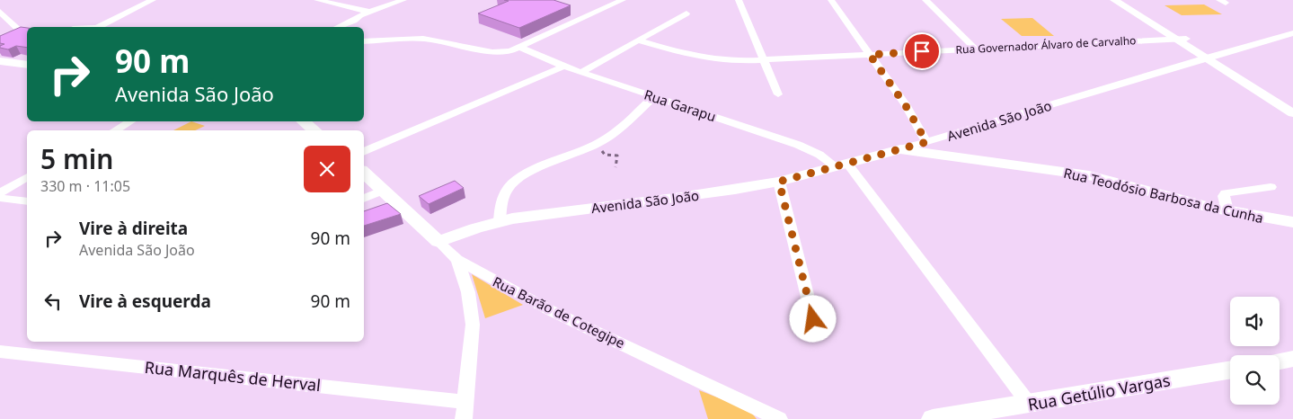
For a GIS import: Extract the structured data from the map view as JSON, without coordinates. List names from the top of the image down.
{
  "streets": {
    "main road": [
      "Avenida São João",
      "Rua Teodósio Barbosa da Cunha",
      "Rua Barão de Cotegipe",
      "Rua Getúlio Vargas"
    ],
    "street": ["Rua Governador Álvaro de Carvalho", "Rua Garapu", "Rua Marquês de Herval"]
  },
  "crossings": [
    ["Rua Garapu", "Avenida São João"],
    ["Rua Garapu", "Rua Getúlio Vargas"],
    ["Avenida São João", "Rua Teodósio Barbosa da Cunha"],
    ["Avenida São João", "Rua Barão de Cotegipe"]
  ],
  "page": {
    "turn": ["90 m", "Avenida São João"],
    "heading": ["5 min", "330 m · 11:05"],
    "list": [
      {
        "name": "Vire à direita",
        "note": "Avenida São João",
        "value": "90 m"
      },
      {
        "name": "Vire à esquerda",
        "value": "90 m"
      }
    ]
  }
}
